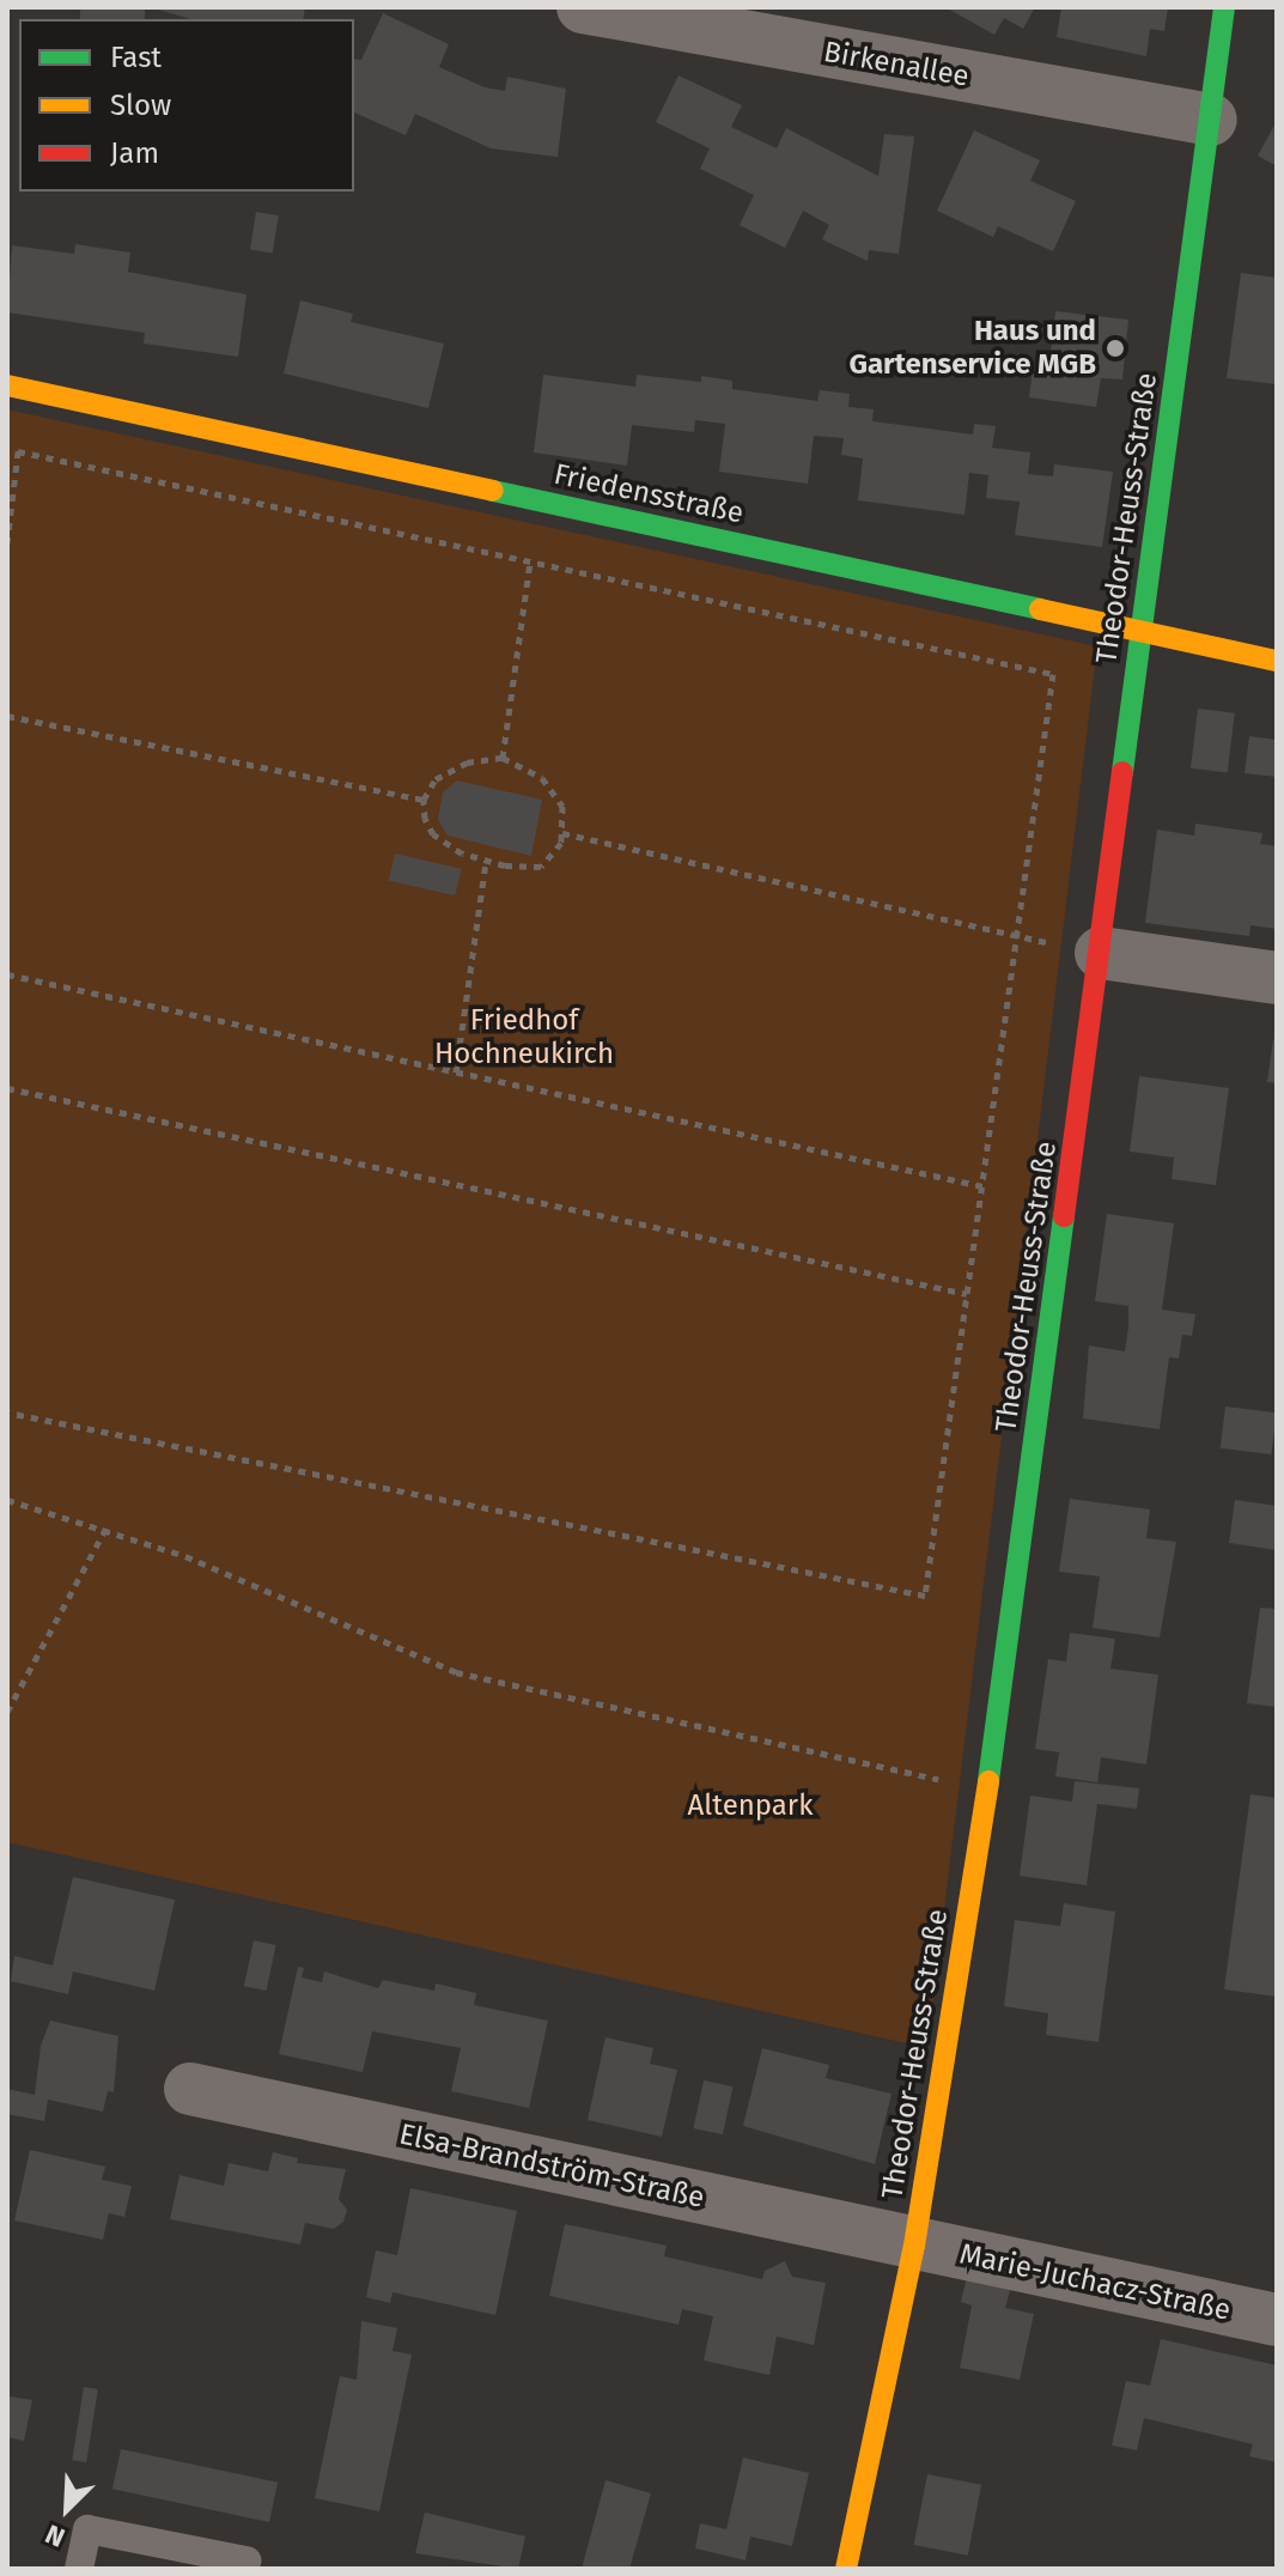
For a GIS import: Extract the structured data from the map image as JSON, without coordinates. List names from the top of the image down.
{
  "streets": {
    "street": [
      "Birkenallee",
      "Friedensstraße",
      "Theodor-Heuss-Straße",
      "Elsa-Brandström-Straße",
      "Marie-Juchacz-Straße"
    ]
  },
  "crossings": [
    ["Birkenallee", "Theodor-Heuss-Straße"],
    ["Friedensstraße", "Theodor-Heuss-Straße"],
    ["Theodor-Heuss-Straße", "Elsa-Brandström-Straße"],
    ["Theodor-Heuss-Straße", "Marie-Juchacz-Straße"],
    ["Elsa-Brandström-Straße", "Marie-Juchacz-Straße"]
  ],
  "parks": ["Friedhof Hochneukirch", "Altenpark"],
  "places": ["Haus und Gartenservice MGB"],
  "legend": ["Fast", "Slow", "Jam"],
  "north": "bottom left"
}
